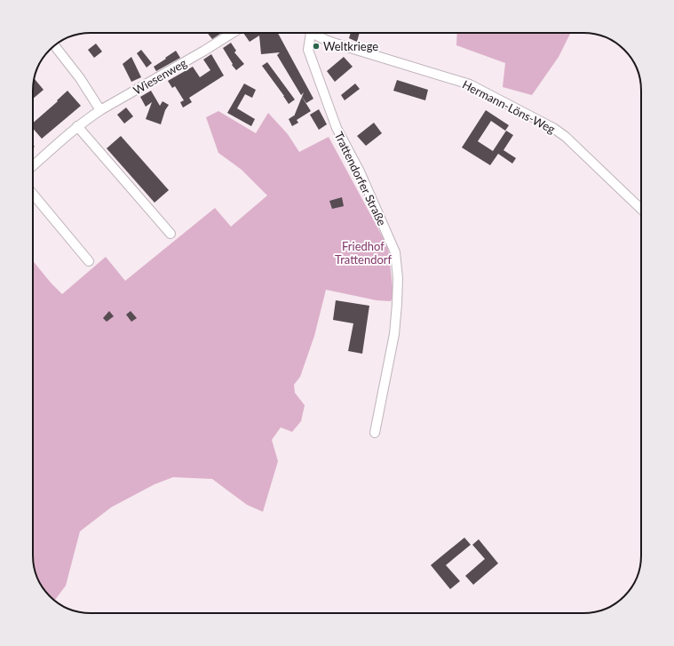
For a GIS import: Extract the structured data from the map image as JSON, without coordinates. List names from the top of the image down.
{
  "streets": {
    "street": ["Wiesenweg", "Hermann-Löns-Weg", "Trattendorfer Straße"]
  },
  "parks": ["Friedhof Trattendorf"],
  "places": ["Weltkriege"]
}
